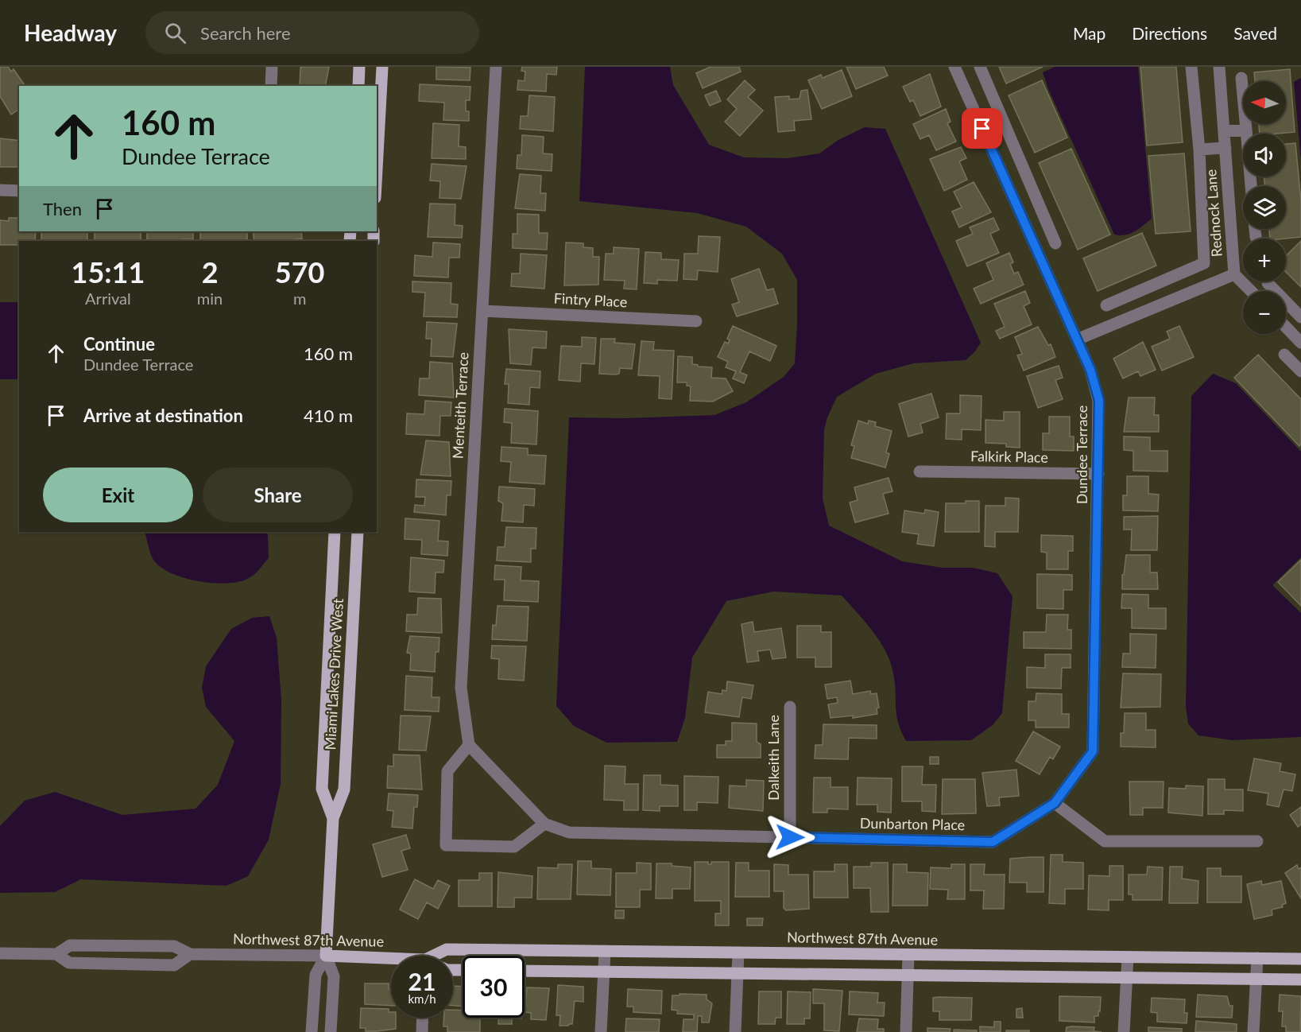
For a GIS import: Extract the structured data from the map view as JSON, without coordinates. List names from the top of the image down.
{
  "streets": {
    "main road": ["Miami Lakes Drive West", "Northwest 87th Avenue"],
    "street": [
      "Rednock Lane",
      "Fintry Place",
      "Menteith Terrace",
      "Dundee Terrace",
      "Falkirk Place",
      "Dalkeith Lane",
      "Dunbarton Place"
    ]
  },
  "crossings": [
    ["Rednock Lane", "Dundee Terrace"],
    ["Fintry Place", "Menteith Terrace"],
    ["Menteith Terrace", "Dunbarton Place"],
    ["Dundee Terrace", "Falkirk Place"],
    ["Dundee Terrace", "Dunbarton Place"],
    ["Miami Lakes Drive West", "Northwest 87th Avenue"],
    ["Dalkeith Lane", "Dunbarton Place"]
  ],
  "north": "left",
  "page": {
    "header": "Headway",
    "search": "Search here",
    "nav": ["Map", "Directions", "Saved"],
    "map_buttons": ["+", "−"],
    "turn": ["160 m", "Dundee Terrace"],
    "then": "Then",
    "eta": [
      "15:11",
      "Arrival",
      "2",
      "min",
      "570",
      "m"
    ],
    "list": [
      {
        "name": "Continue",
        "note": "Dundee Terrace",
        "value": "160 m"
      },
      {
        "name": "Arrive at destination",
        "value": "410 m"
      }
    ],
    "buttons": ["Exit", "Share"],
    "speed": "21 km/h",
    "limit": "30"
  }
}
